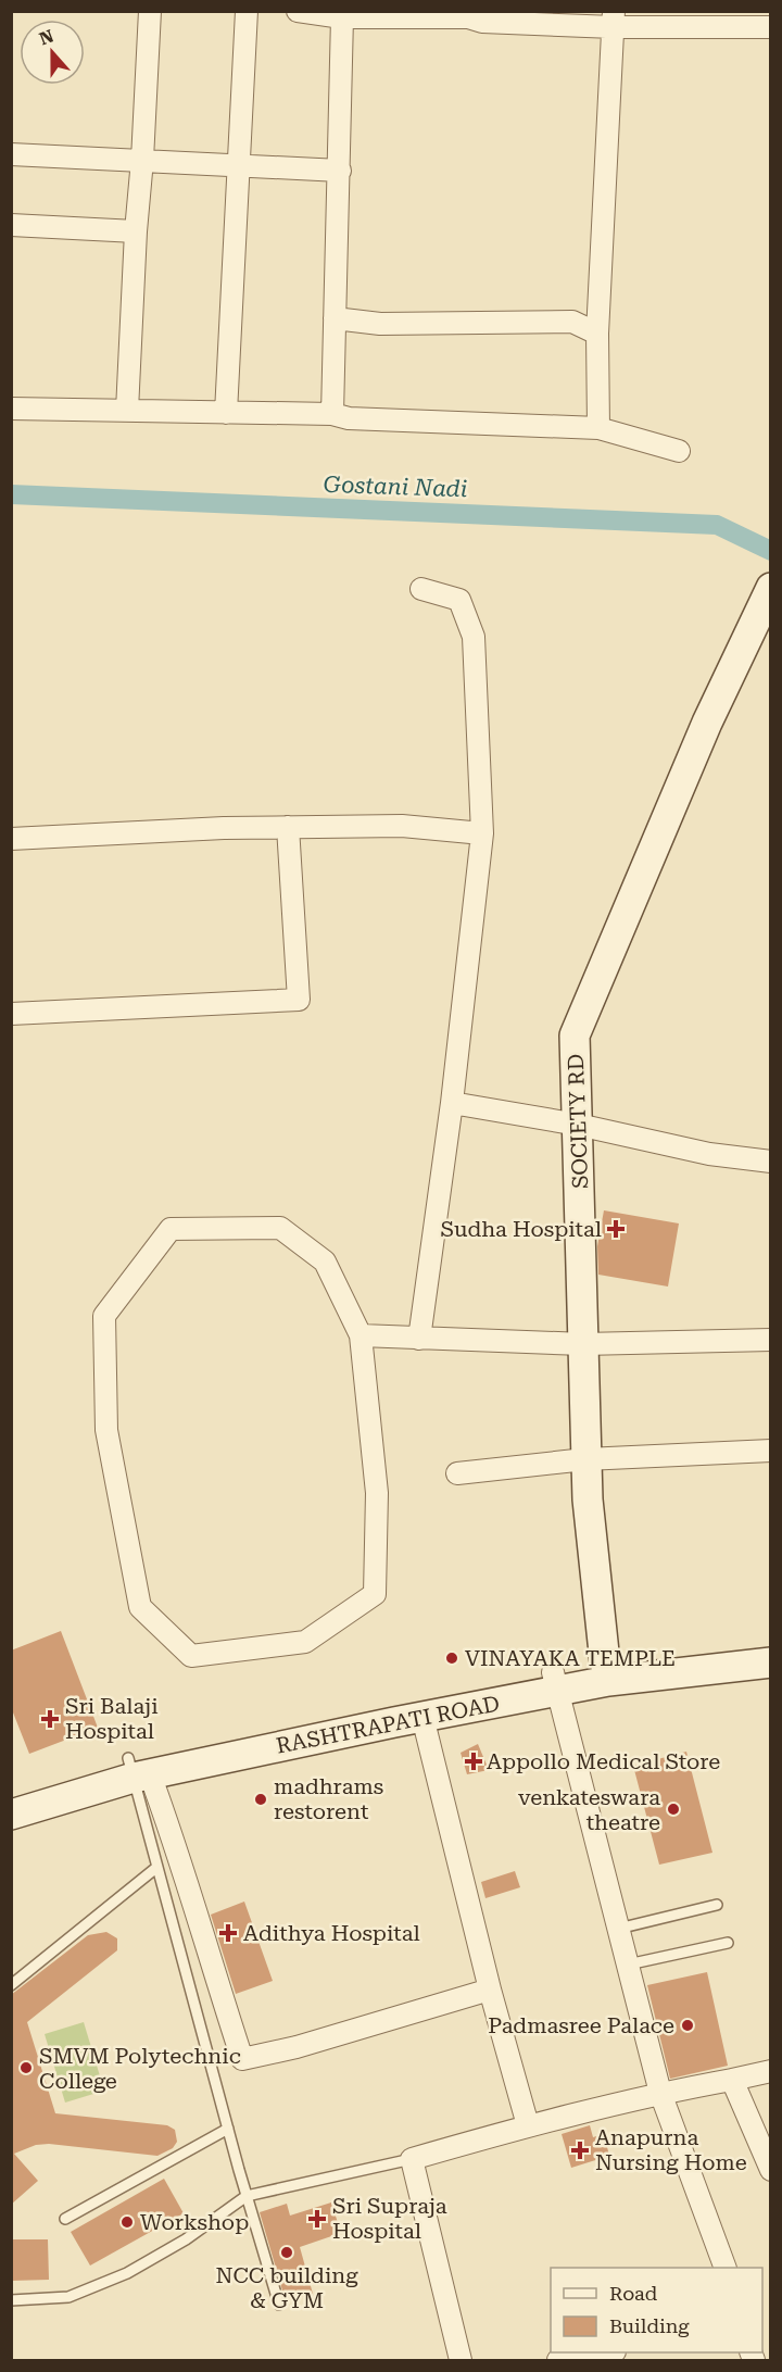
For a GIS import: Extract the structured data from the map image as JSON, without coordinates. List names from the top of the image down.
{
  "streets": {
    "street": ["SOCIETY RD", "RASHTRAPATI ROAD"]
  },
  "crossings": [
    ["SOCIETY RD", "RASHTRAPATI ROAD"]
  ],
  "water": ["Gostani Nadi"],
  "places": {
    "health": [
      "Sudha Hospital",
      "Sri Balaji Hospital",
      "Appollo Medical Store",
      "Adithya Hospital",
      "Anapurna Nursing Home",
      "Sri Supraja Hospital"
    ],
    "other": [
      "VINAYAKA TEMPLE",
      "madhrams restorent",
      "venkateswara theatre",
      "Padmasree Palace",
      "SMVM Polytechnic College",
      "Workshop",
      "NCC building & GYM"
    ]
  },
  "legend": ["Road", "Building"],
  "north": "top"
}
